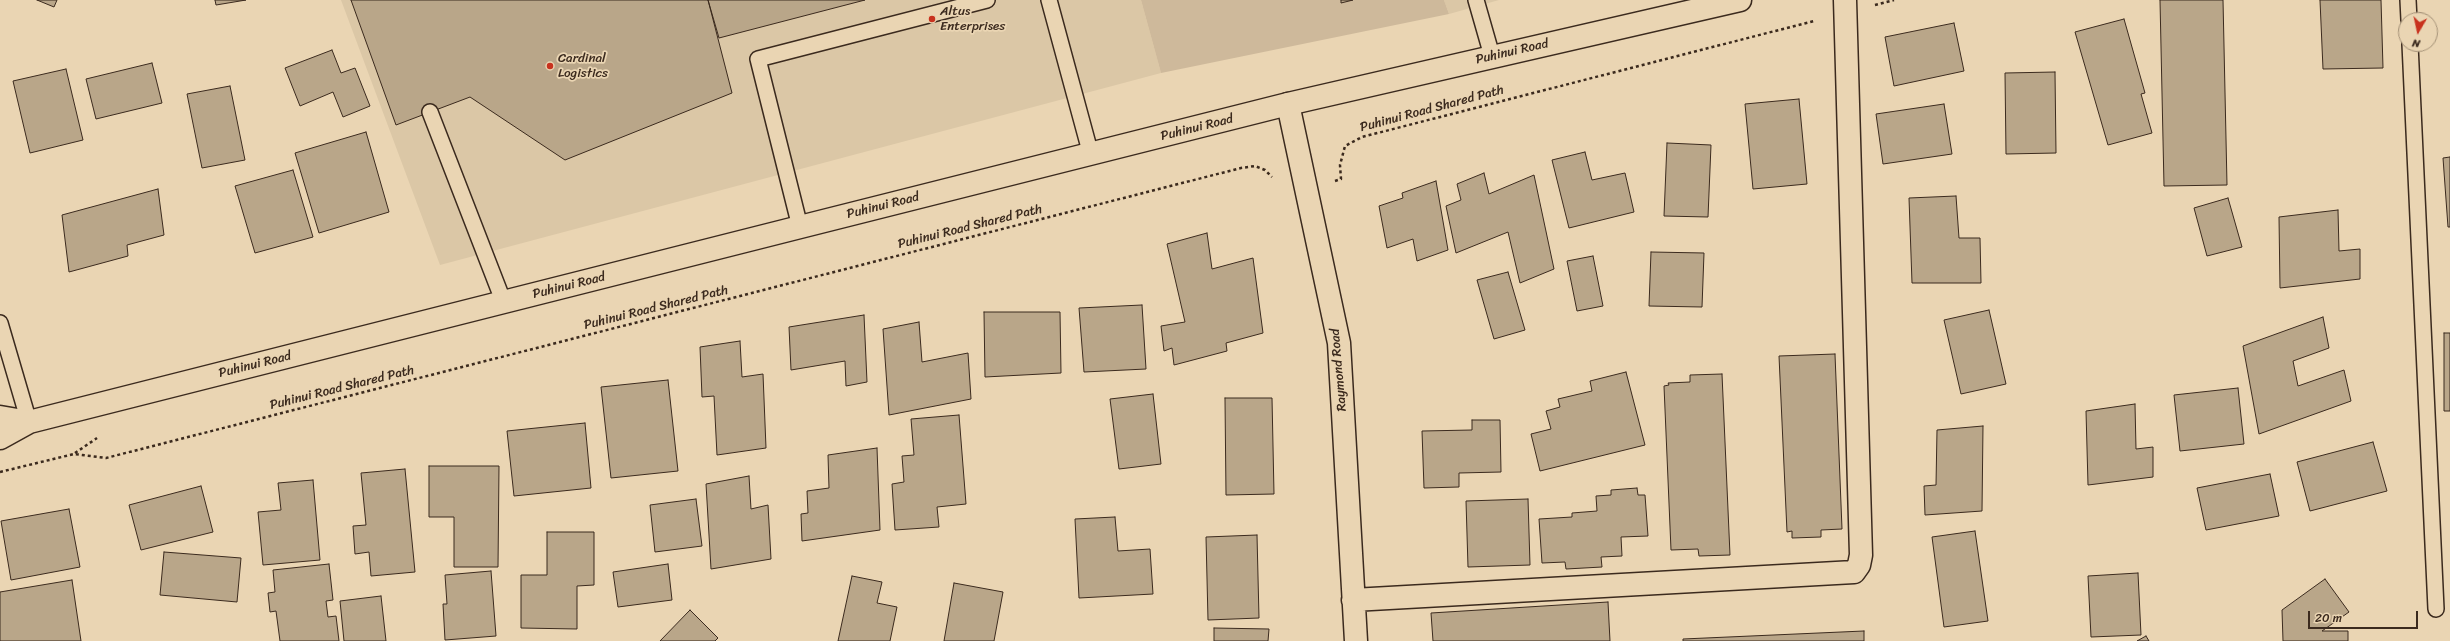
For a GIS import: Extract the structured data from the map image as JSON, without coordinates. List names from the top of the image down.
{
  "streets": {
    "main road": ["Puhinui Road", "Raymond Road"],
    "path": ["Puhinui Road Shared Path"]
  },
  "crossings": [
    ["Puhinui Road", "Raymond Road"],
    ["Puhinui Road Shared Path", "Raymond Road"]
  ],
  "places": ["Altus Enterprises", "Cardinal Logistics"],
  "scale_bar": "20 m",
  "north": "bottom"
}
